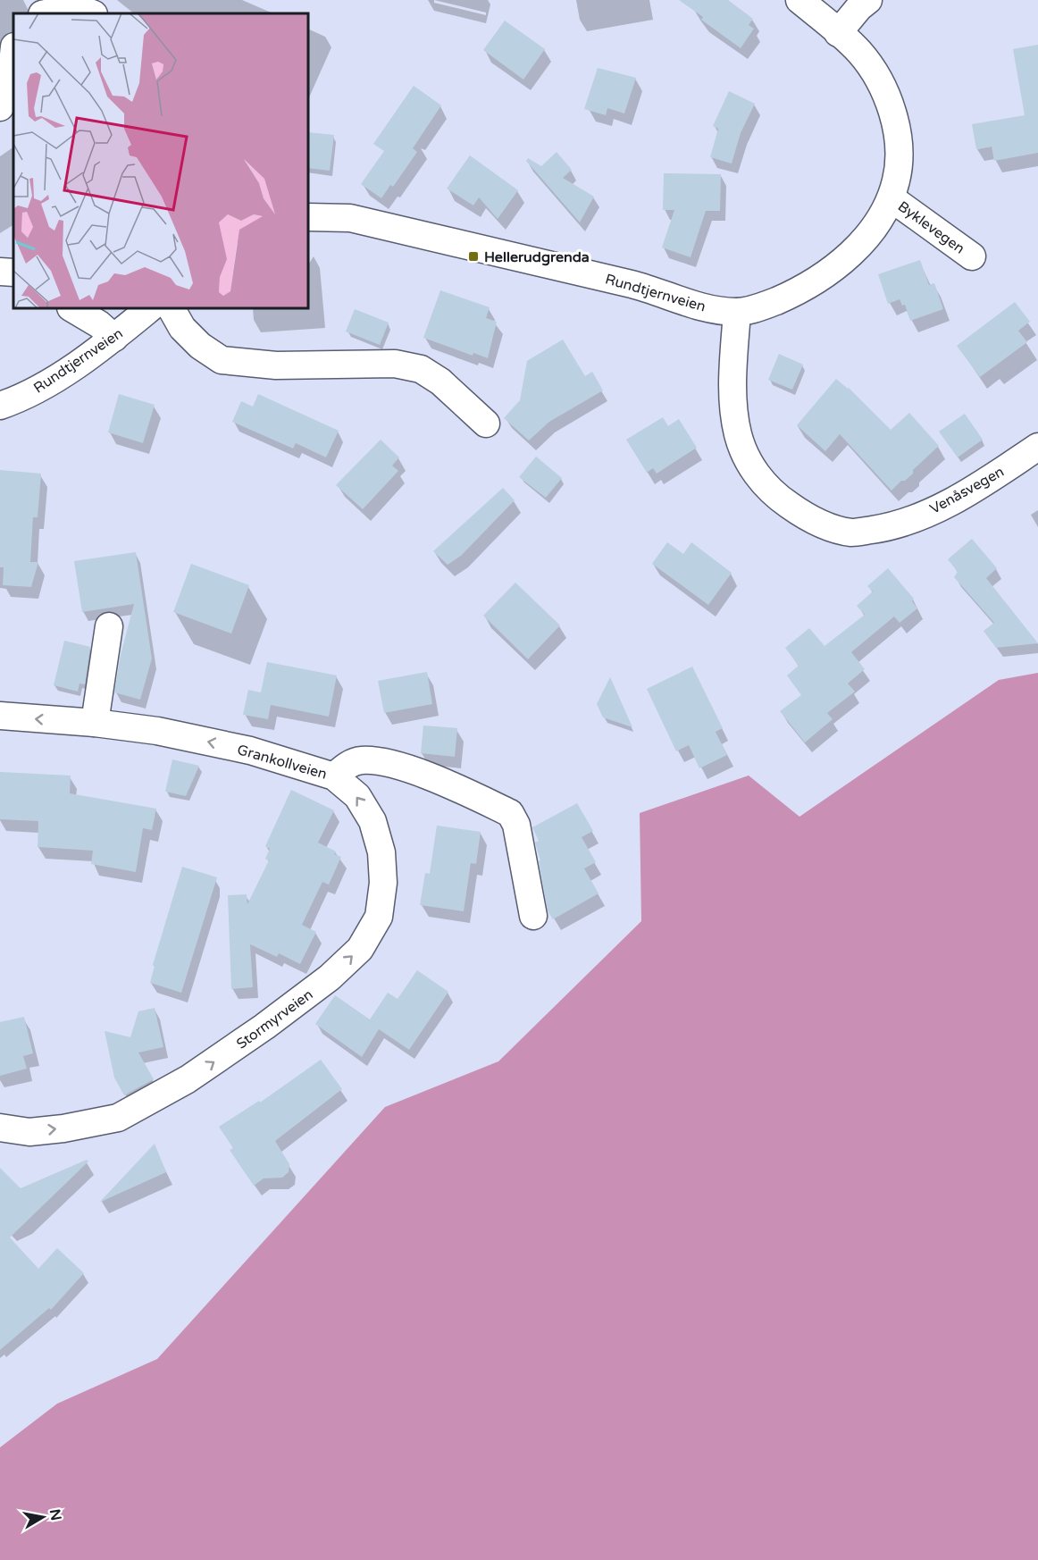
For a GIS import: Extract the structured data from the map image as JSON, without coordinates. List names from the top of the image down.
{
  "streets": {
    "street": [
      "Byklevegen",
      "Rundtjernveien",
      "Venåsvegen",
      "Grankollveien",
      "Stormyrveien"
    ]
  },
  "crossings": [
    ["Byklevegen", "Rundtjernveien"],
    ["Rundtjernveien", "Venåsvegen"],
    ["Grankollveien", "Stormyrveien"]
  ],
  "one_way": ["Grankollveien"],
  "places": {
    "transit": ["Hellerudgrenda"]
  },
  "north": "right"
}
